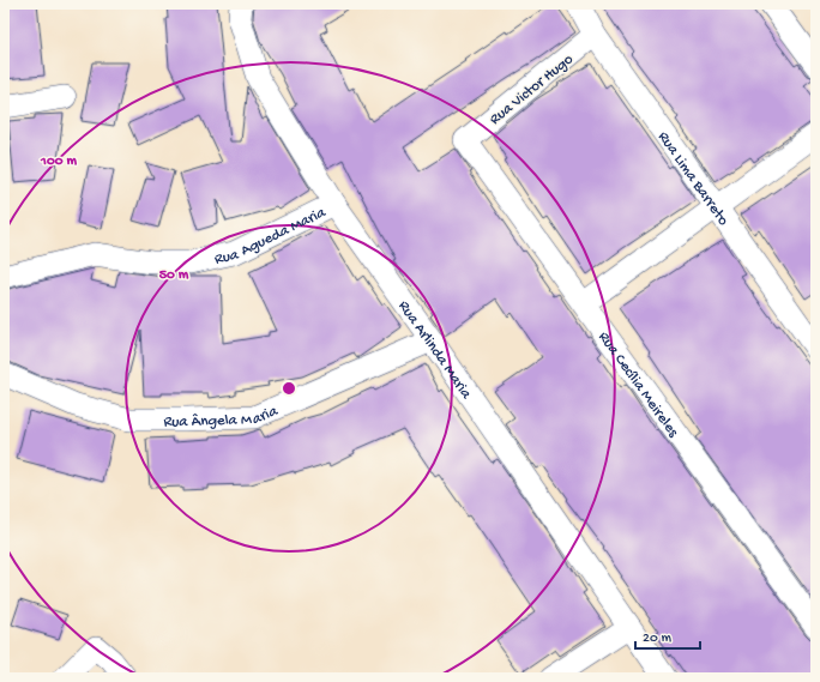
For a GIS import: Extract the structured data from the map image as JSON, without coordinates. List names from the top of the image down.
{
  "streets": {
    "street": [
      "Rua Victor Hugo",
      "Rua Lima Barreto",
      "Rua Agueda Maria",
      "Rua Arlinda Maria",
      "Rua Cecília Meireles",
      "Rua Ângela Maria"
    ]
  },
  "crossings": [
    ["Rua Victor Hugo", "Rua Lima Barreto"],
    ["Rua Victor Hugo", "Rua Cecília Meireles"],
    ["Rua Agueda Maria", "Rua Arlinda Maria"],
    ["Rua Arlinda Maria", "Rua Ângela Maria"]
  ],
  "scale_bar": "20 m",
  "rings": ["100 m", "50 m"]
}
